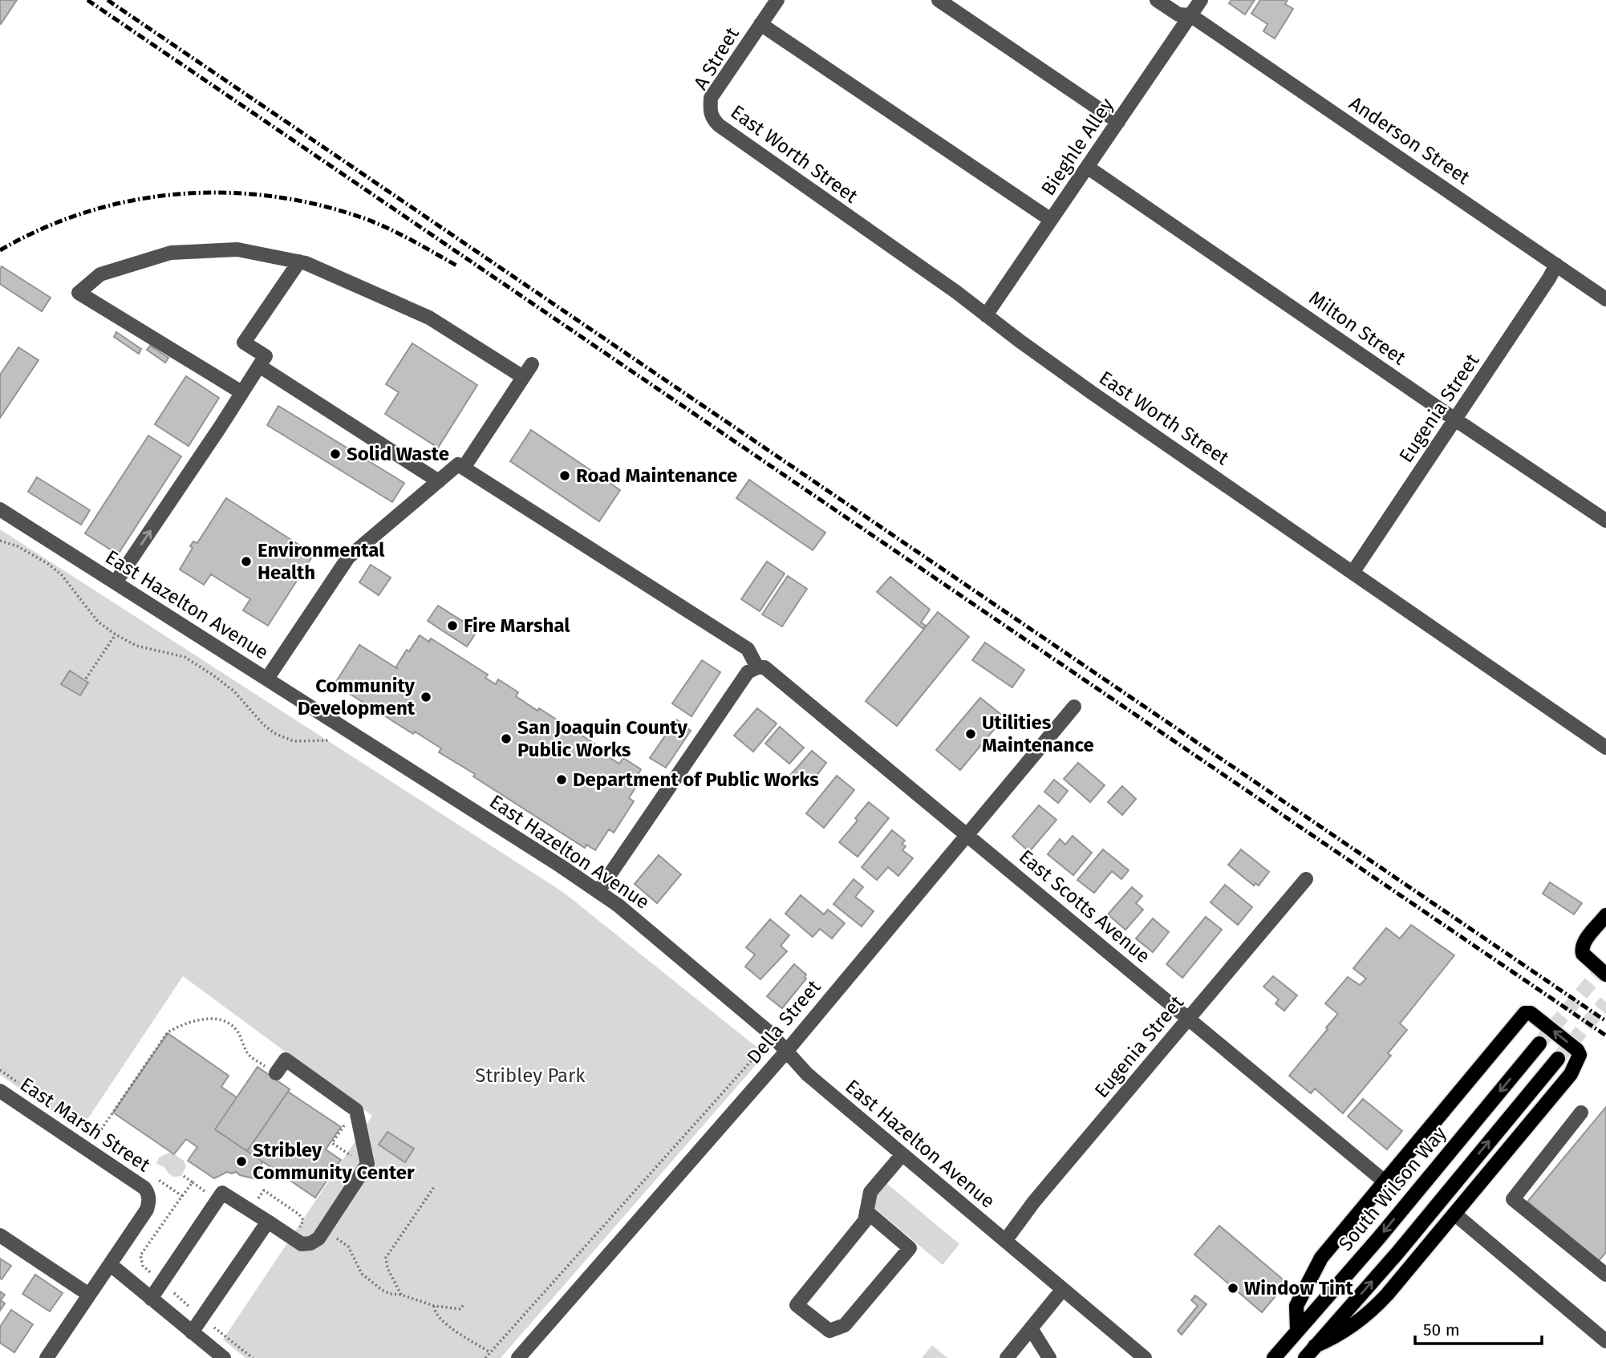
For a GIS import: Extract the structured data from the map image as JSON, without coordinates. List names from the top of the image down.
{
  "streets": {
    "main road": ["South Wilson Way"],
    "street": [
      "A Street",
      "Anderson Street",
      "Bieghle Alley",
      "East Worth Street",
      "Milton Street",
      "Eugenia Street",
      "East Hazelton Avenue",
      "East Scotts Avenue",
      "Della Street",
      "East Marsh Street"
    ]
  },
  "crossings": [
    ["A Street", "East Worth Street"],
    ["Anderson Street", "Bieghle Alley"],
    ["Anderson Street", "Eugenia Street"],
    ["Bieghle Alley", "East Worth Street"],
    ["Bieghle Alley", "Milton Street"],
    ["East Worth Street", "Eugenia Street"],
    ["Milton Street", "Eugenia Street"],
    ["Eugenia Street", "East Hazelton Avenue"],
    ["Eugenia Street", "East Scotts Avenue"],
    ["East Hazelton Avenue", "Della Street"],
    ["East Scotts Avenue", "Della Street"]
  ],
  "parks": ["Stribley Park"],
  "places": [
    "Solid Waste",
    "Road Maintenance",
    "Environmental Health",
    "Fire Marshal",
    "Community Development",
    "Utilities Maintenance",
    "San Joaquin County Public Works",
    "Department of Public Works",
    "Stribley Community Center",
    "Window Tint"
  ],
  "scale_bar": "50 m"
}
